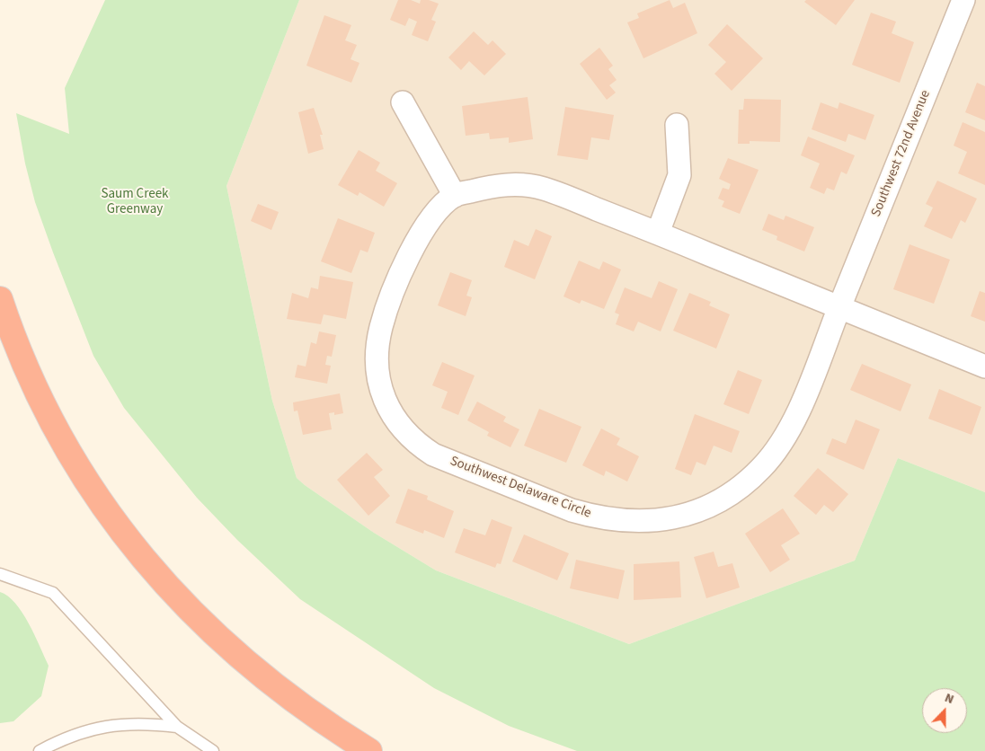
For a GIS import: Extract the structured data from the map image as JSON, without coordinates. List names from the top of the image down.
{
  "streets": {
    "street": ["Southwest 72nd Avenue", "Southwest Delaware Circle"]
  },
  "crossings": [
    ["Southwest 72nd Avenue", "Southwest Delaware Circle"]
  ],
  "parks": ["Saum Creek Greenway"],
  "north": "top"
}
